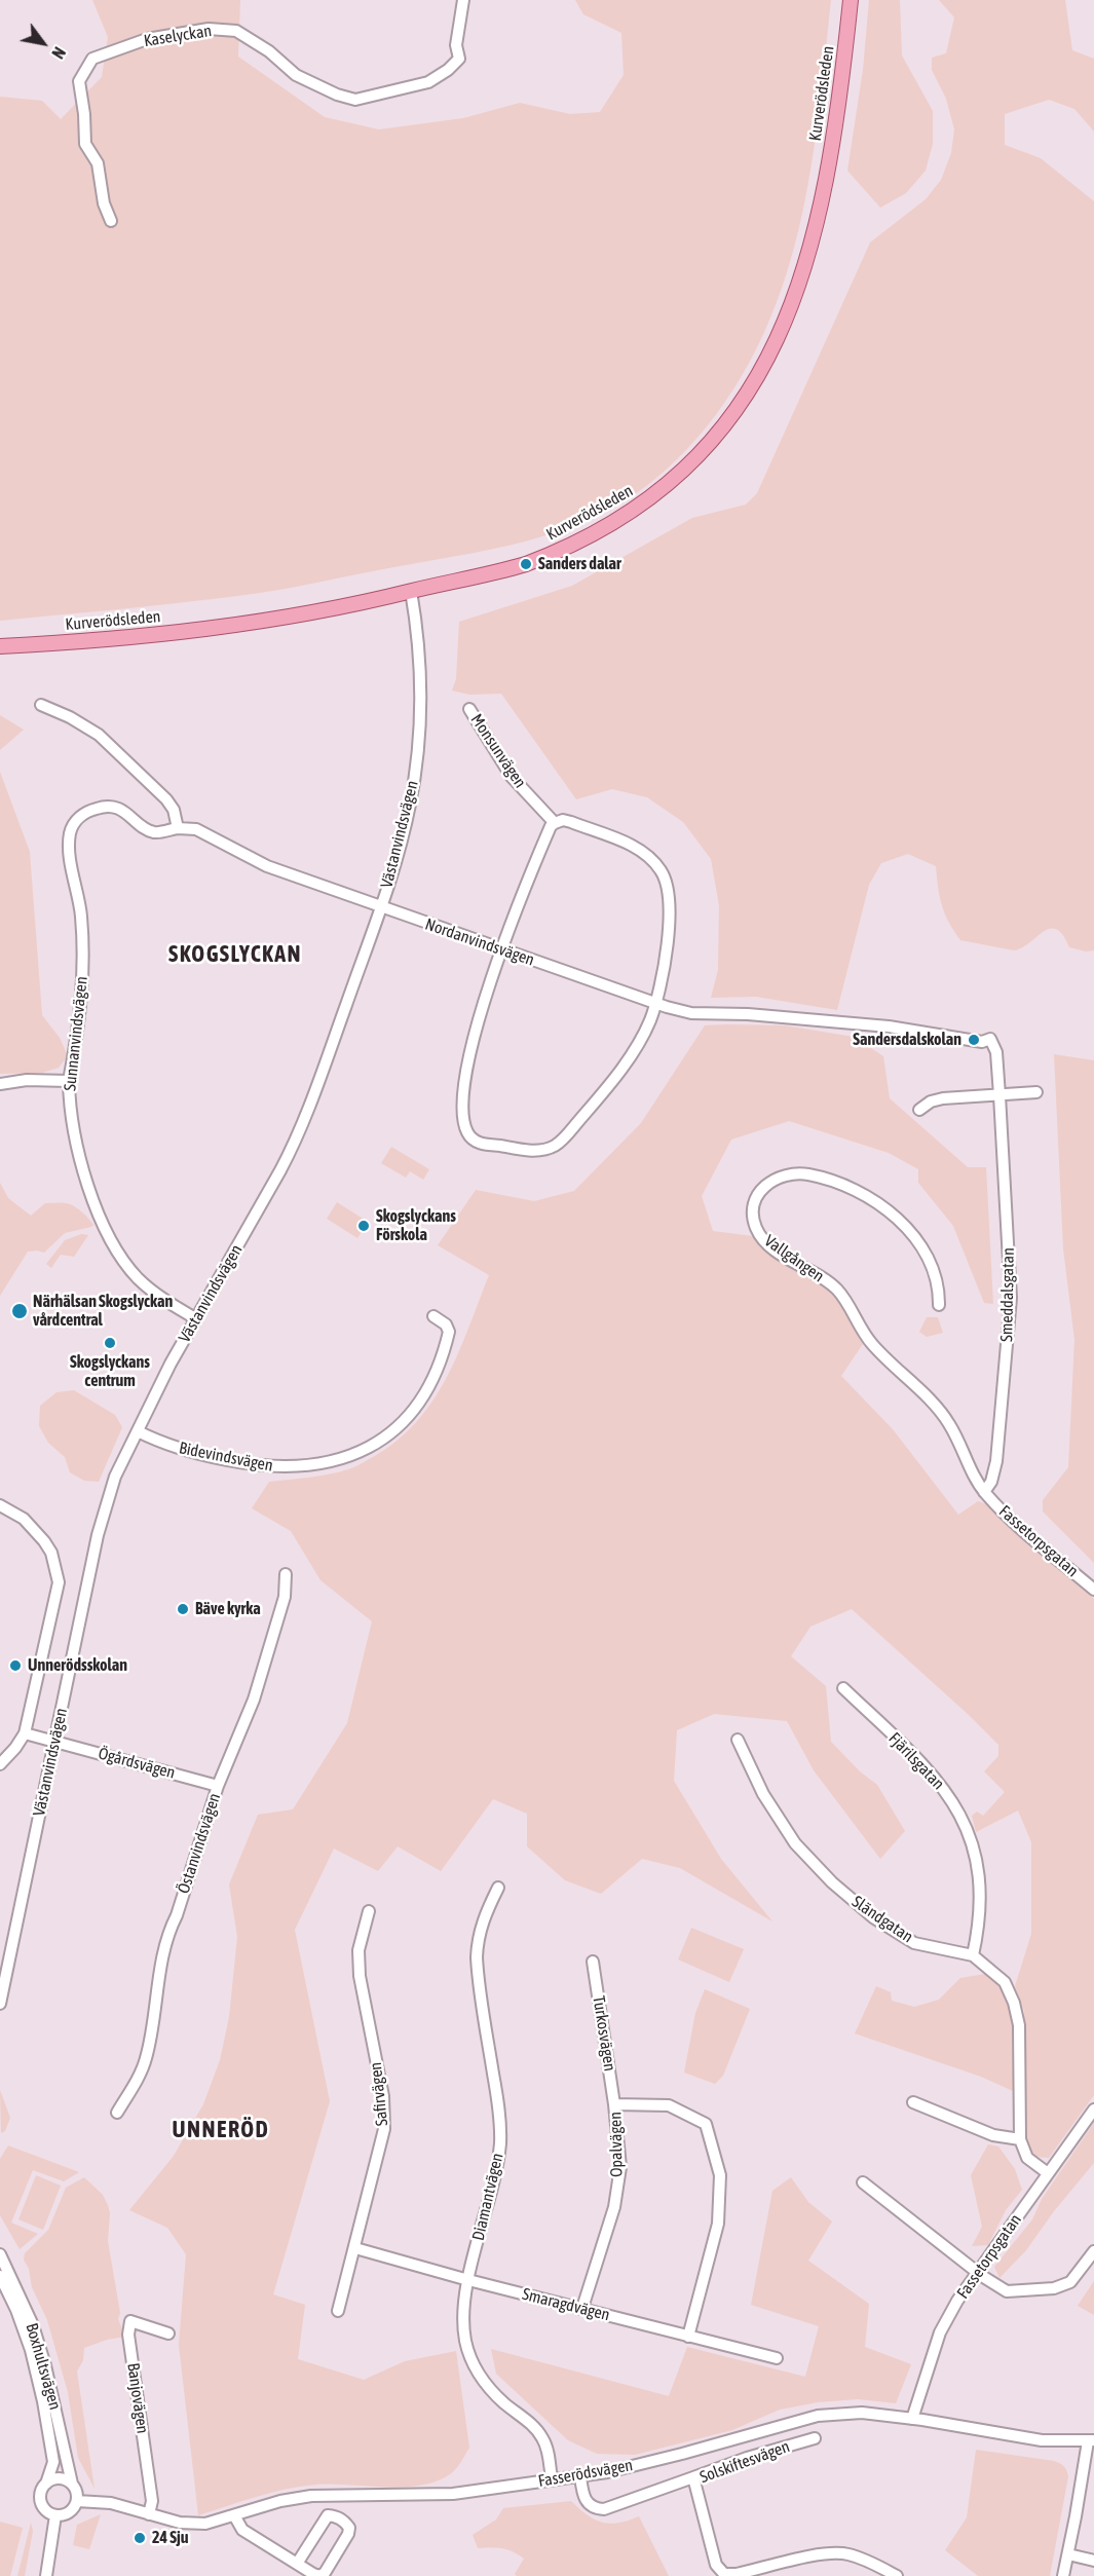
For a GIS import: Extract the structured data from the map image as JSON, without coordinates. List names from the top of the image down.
{
  "streets": {
    "main road": ["Kurverödsleden"],
    "street": [
      "Kaselyckan",
      "Monsunvägen",
      "Västanvindsvägen",
      "Nordanvindsvägen",
      "Sunnanvindsvägen",
      "Vallgången",
      "Smeddalsgatan",
      "Bidevindsvägen",
      "Fassetorpsgatan",
      "Fjärilsgatan",
      "Ögårdsvägen",
      "Östanvindsvägen",
      "Sländgatan",
      "Turkosvägen",
      "Safirvägen",
      "Opalvägen",
      "Diamantvägen",
      "Smaragdvägen",
      "Boxhultsvägen",
      "Banjovägen",
      "Solskiftesvägen",
      "Fasserödsvägen"
    ]
  },
  "crossings": [
    ["Kurverödsleden", "Västanvindsvägen"],
    ["Västanvindsvägen", "Nordanvindsvägen"],
    ["Västanvindsvägen", "Sunnanvindsvägen"],
    ["Västanvindsvägen", "Bidevindsvägen"],
    ["Västanvindsvägen", "Ögårdsvägen"],
    ["Nordanvindsvägen", "Sunnanvindsvägen"],
    ["Nordanvindsvägen", "Smeddalsgatan"],
    ["Vallgången", "Smeddalsgatan"],
    ["Vallgången", "Fassetorpsgatan"],
    ["Smeddalsgatan", "Fassetorpsgatan"],
    ["Fassetorpsgatan", "Fasserödsvägen"],
    ["Fjärilsgatan", "Sländgatan"],
    ["Ögårdsvägen", "Östanvindsvägen"],
    ["Turkosvägen", "Opalvägen"],
    ["Safirvägen", "Smaragdvägen"],
    ["Opalvägen", "Smaragdvägen"],
    ["Diamantvägen", "Smaragdvägen"],
    ["Diamantvägen", "Fasserödsvägen"],
    ["Boxhultsvägen", "Fasserödsvägen"],
    ["Banjovägen", "Fasserödsvägen"]
  ],
  "districts": ["SKOGSLYCKAN", "UNNERÖD"],
  "places": [
    "Sanders dalar",
    "Sandersdalskolan",
    "Skogslyckans Förskola",
    "Närhälsan Skogslyckan vårdcentral",
    "Skogslyckans centrum",
    "Bäve kyrka",
    "Unnerödsskolan",
    "24 Sju"
  ],
  "north": "bottom right"
}
